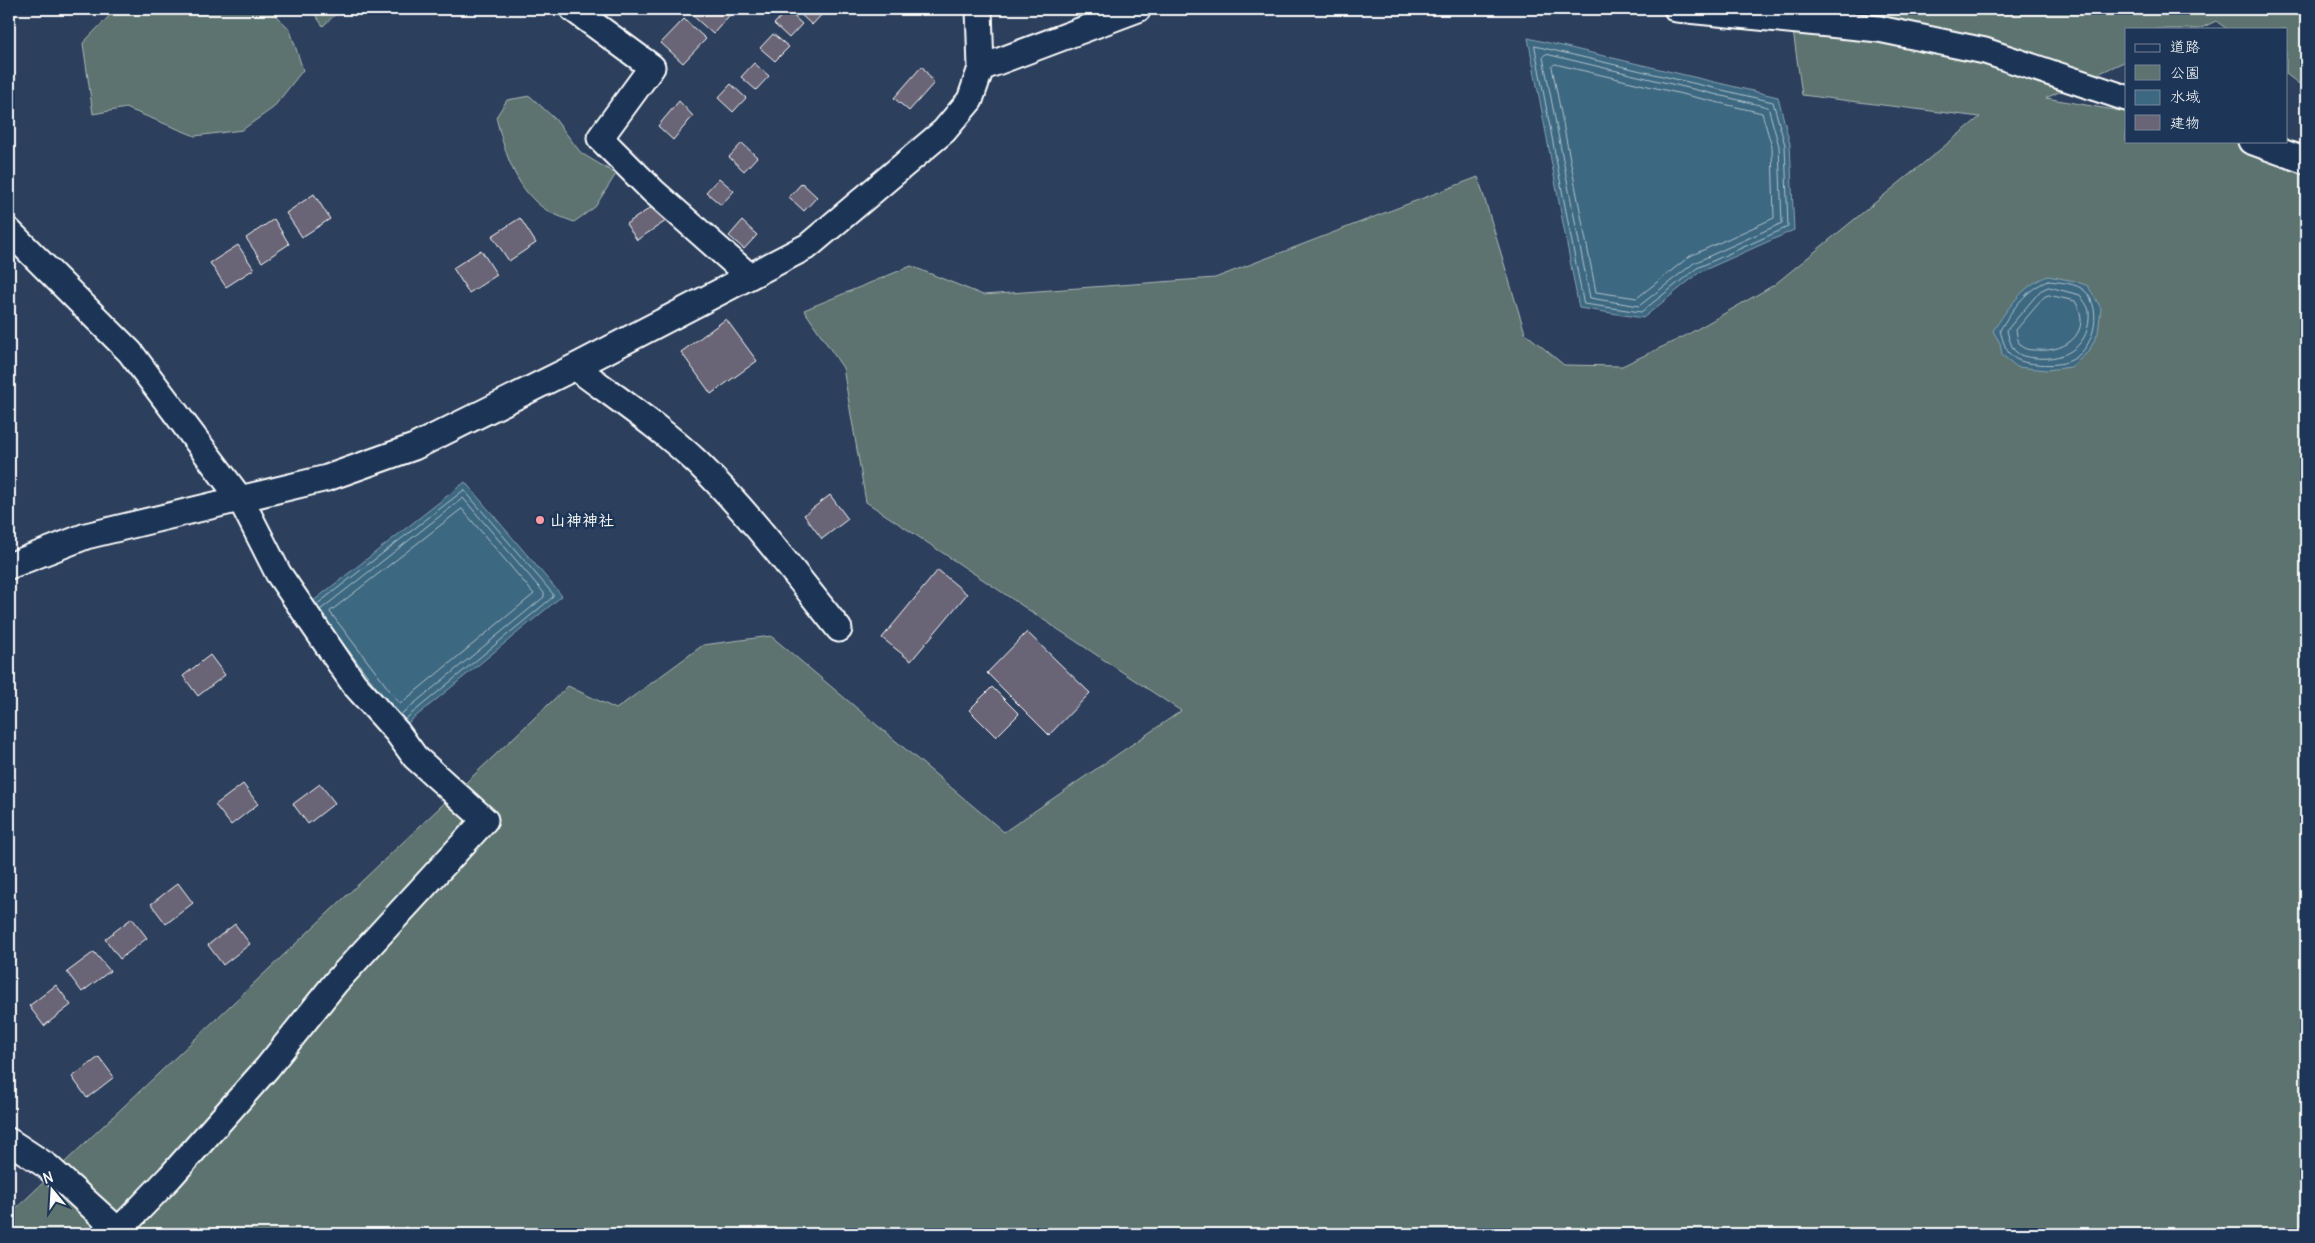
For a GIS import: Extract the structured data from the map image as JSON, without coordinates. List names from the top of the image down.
{
  "places": ["山神神社"],
  "legend": [
    "道路",
    "公園",
    "水域",
    "建物"
  ],
  "north": "top"
}
